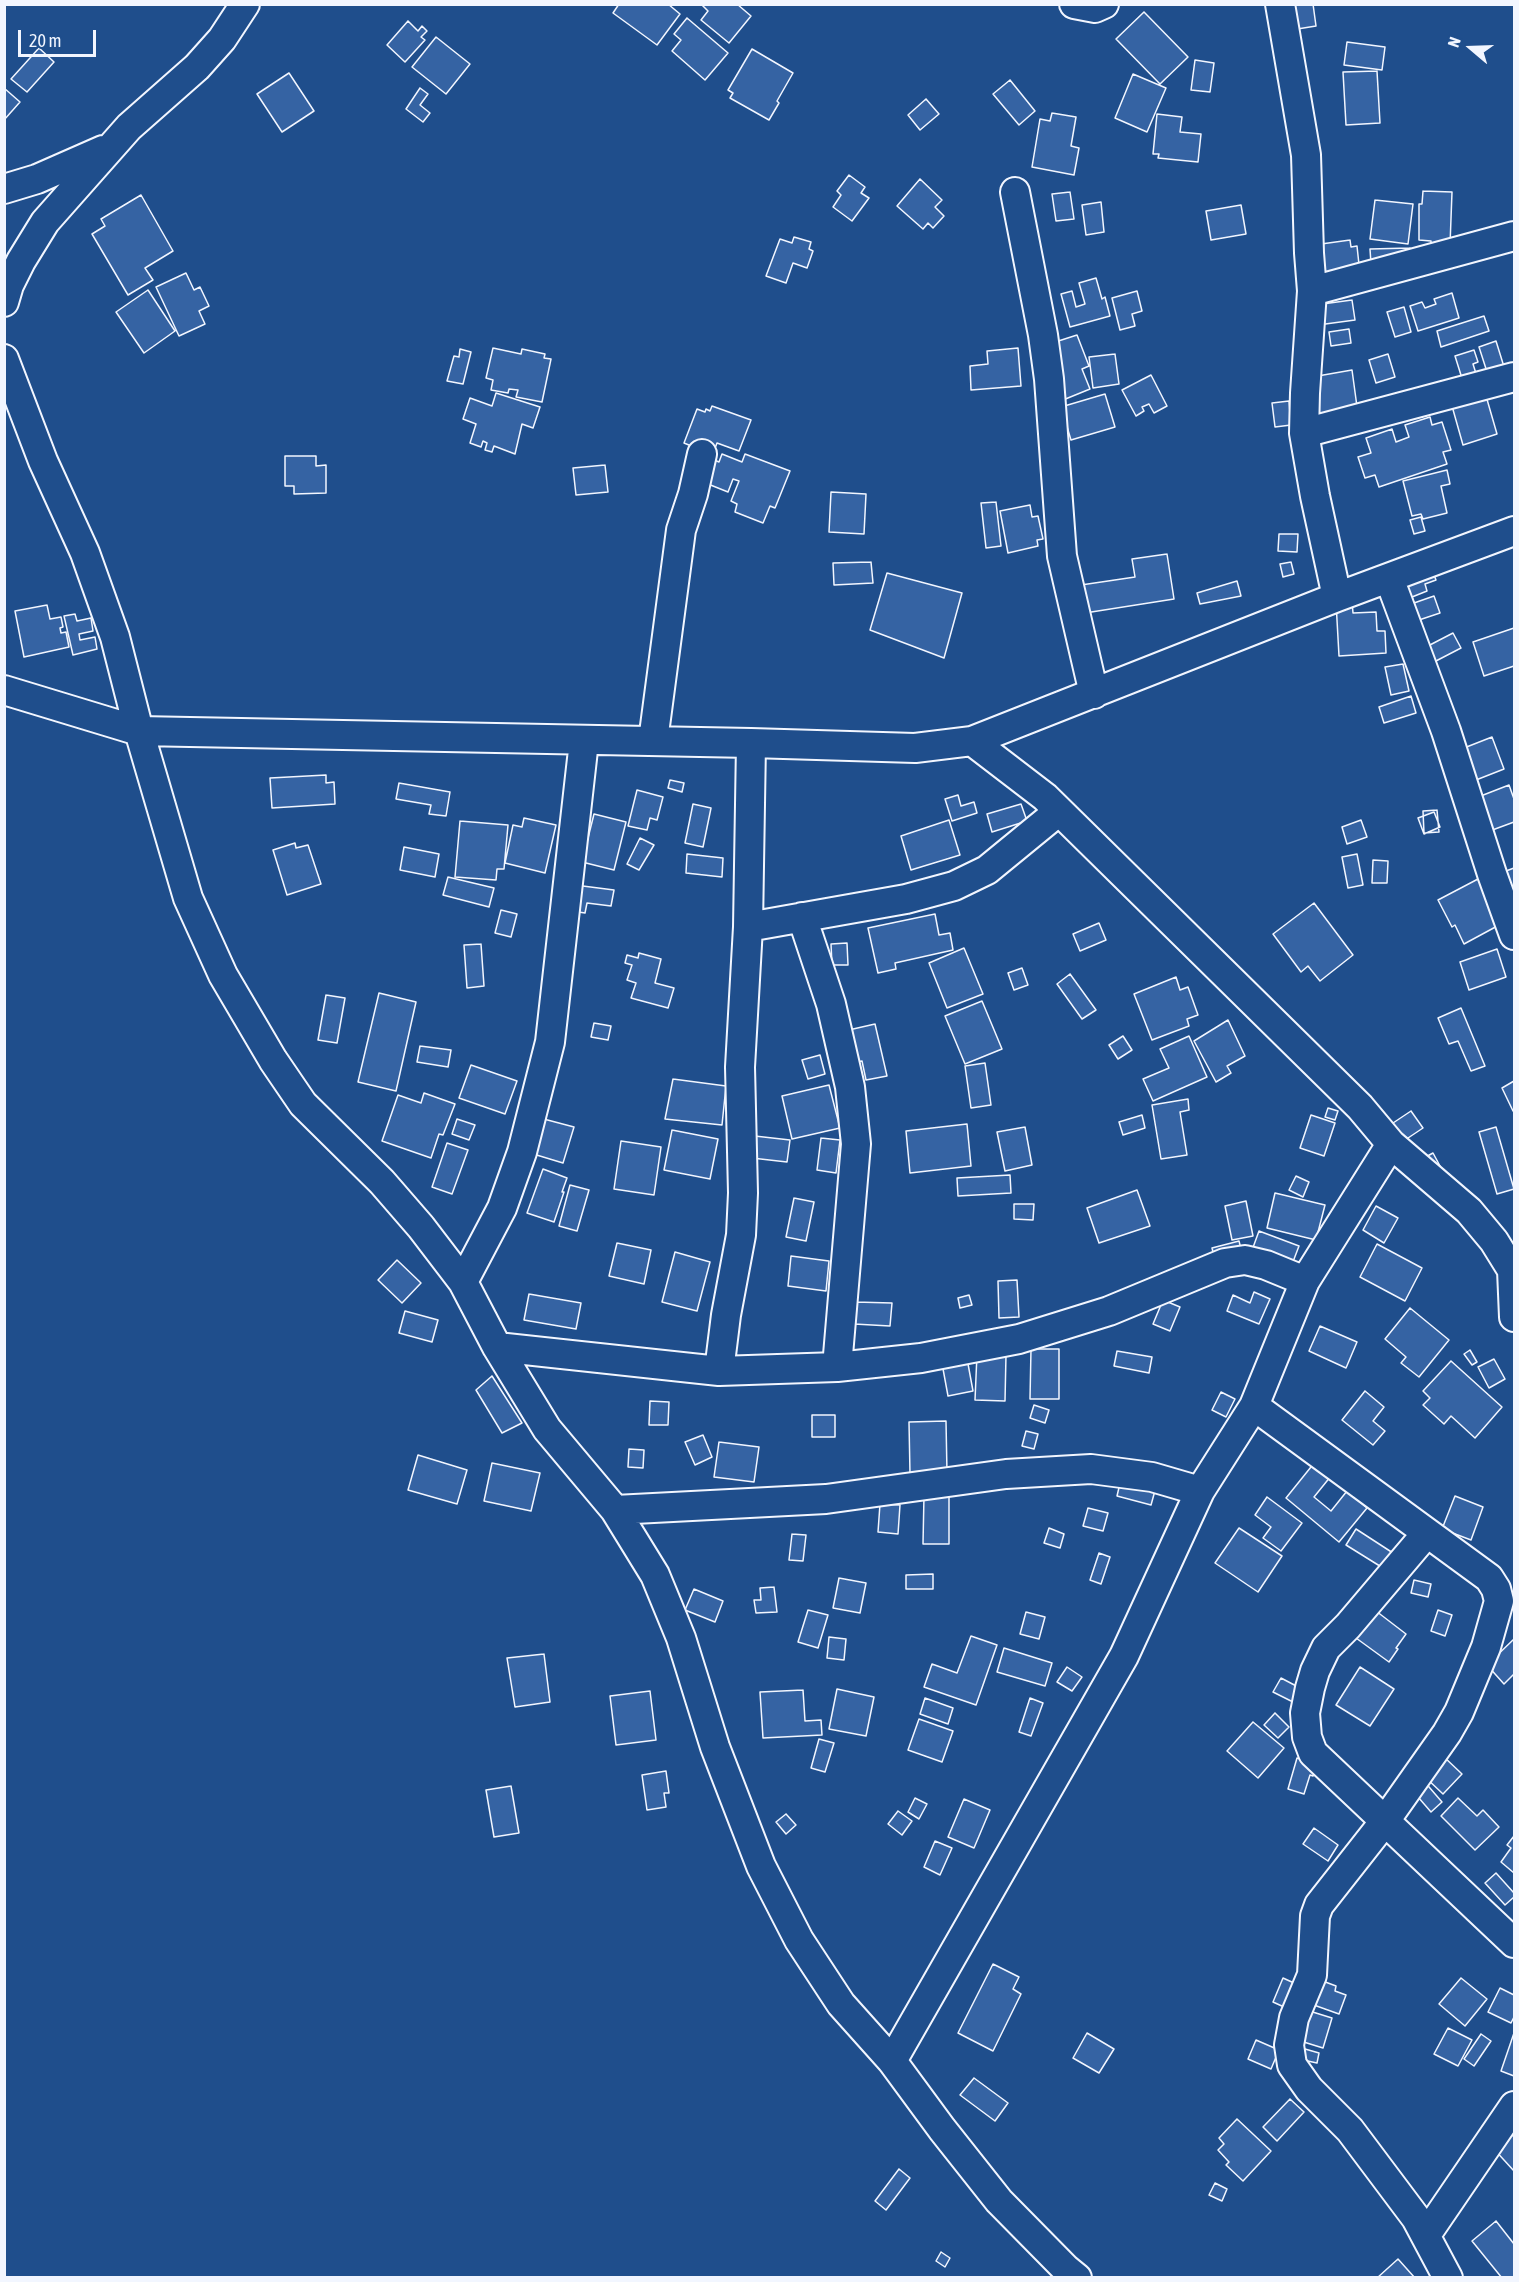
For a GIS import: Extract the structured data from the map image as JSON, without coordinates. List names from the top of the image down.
{
  "scale_bar": "20 m",
  "north": "left"
}
